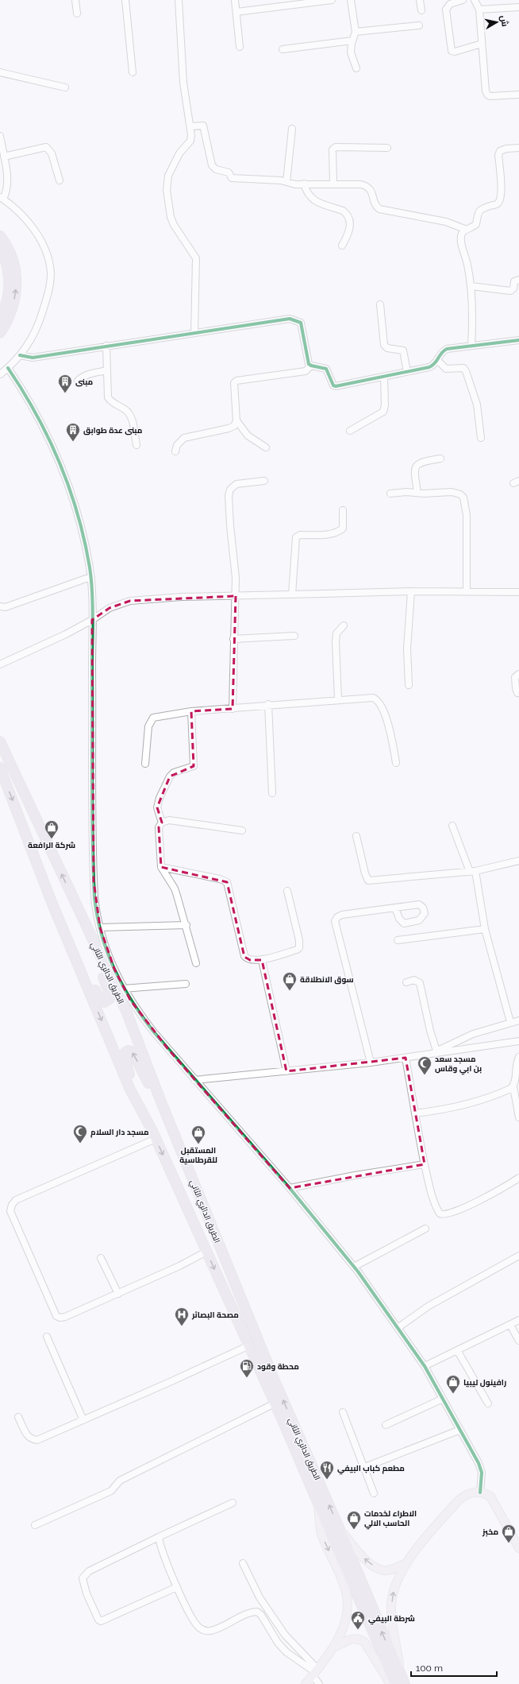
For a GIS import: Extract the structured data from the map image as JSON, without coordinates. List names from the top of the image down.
{
  "streets": {
    "highway": ["الطريق الدائري الثاني"]
  },
  "places": {
    "building": ["مبنى", "مبنى عدة طوابق"],
    "shop": [
      "شركة الرافعة",
      "سوق الانطلاقة",
      "المستقبل للقرطاسية",
      "رافينول ليبيا",
      "الاطراء لخدمات الحاسب الالي",
      "مخبز"
    ],
    "mosque": ["مسجد سعد بن ابي وقاس", "مسجد دار السلام"],
    "hospital": ["مصحة البصائر"],
    "fuel station": ["محطة وقود"],
    "restaurant": ["مطعم كباب البيفي"],
    "public building": ["شرطة البيفي"]
  },
  "scale_bar": "100 m",
  "north": "right"
}
